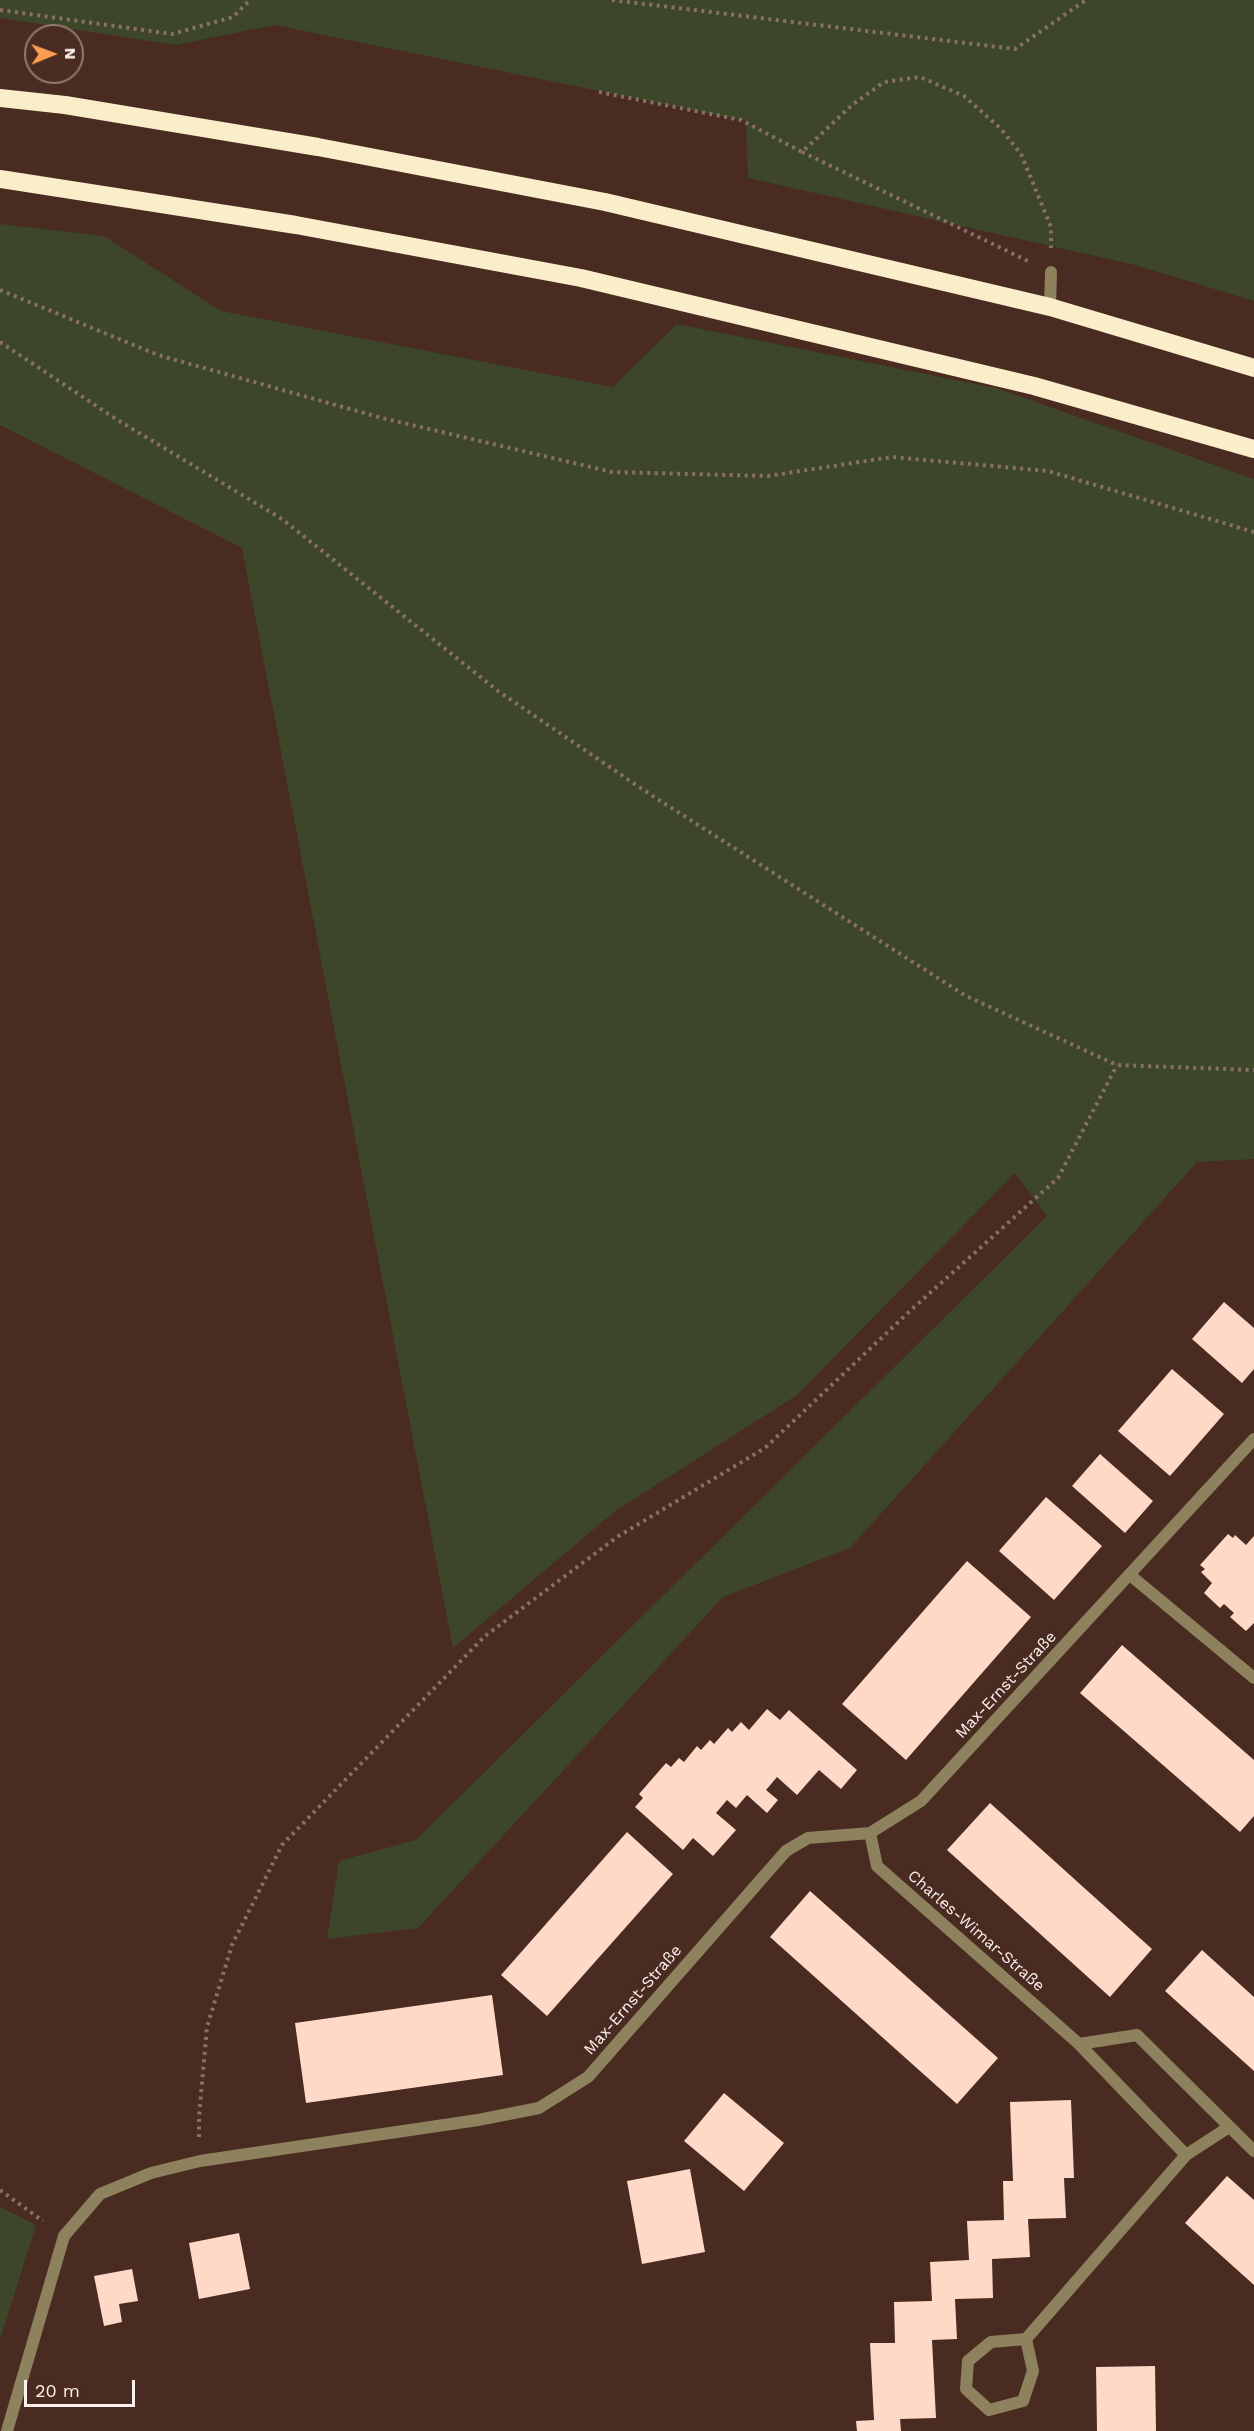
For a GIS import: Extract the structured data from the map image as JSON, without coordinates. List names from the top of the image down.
{
  "streets": {
    "street": ["Max-Ernst-Straße", "Charles-Wimar-Straße"]
  },
  "crossings": [
    ["Max-Ernst-Straße", "Charles-Wimar-Straße"]
  ],
  "scale_bar": "20 m",
  "north": "right"
}
